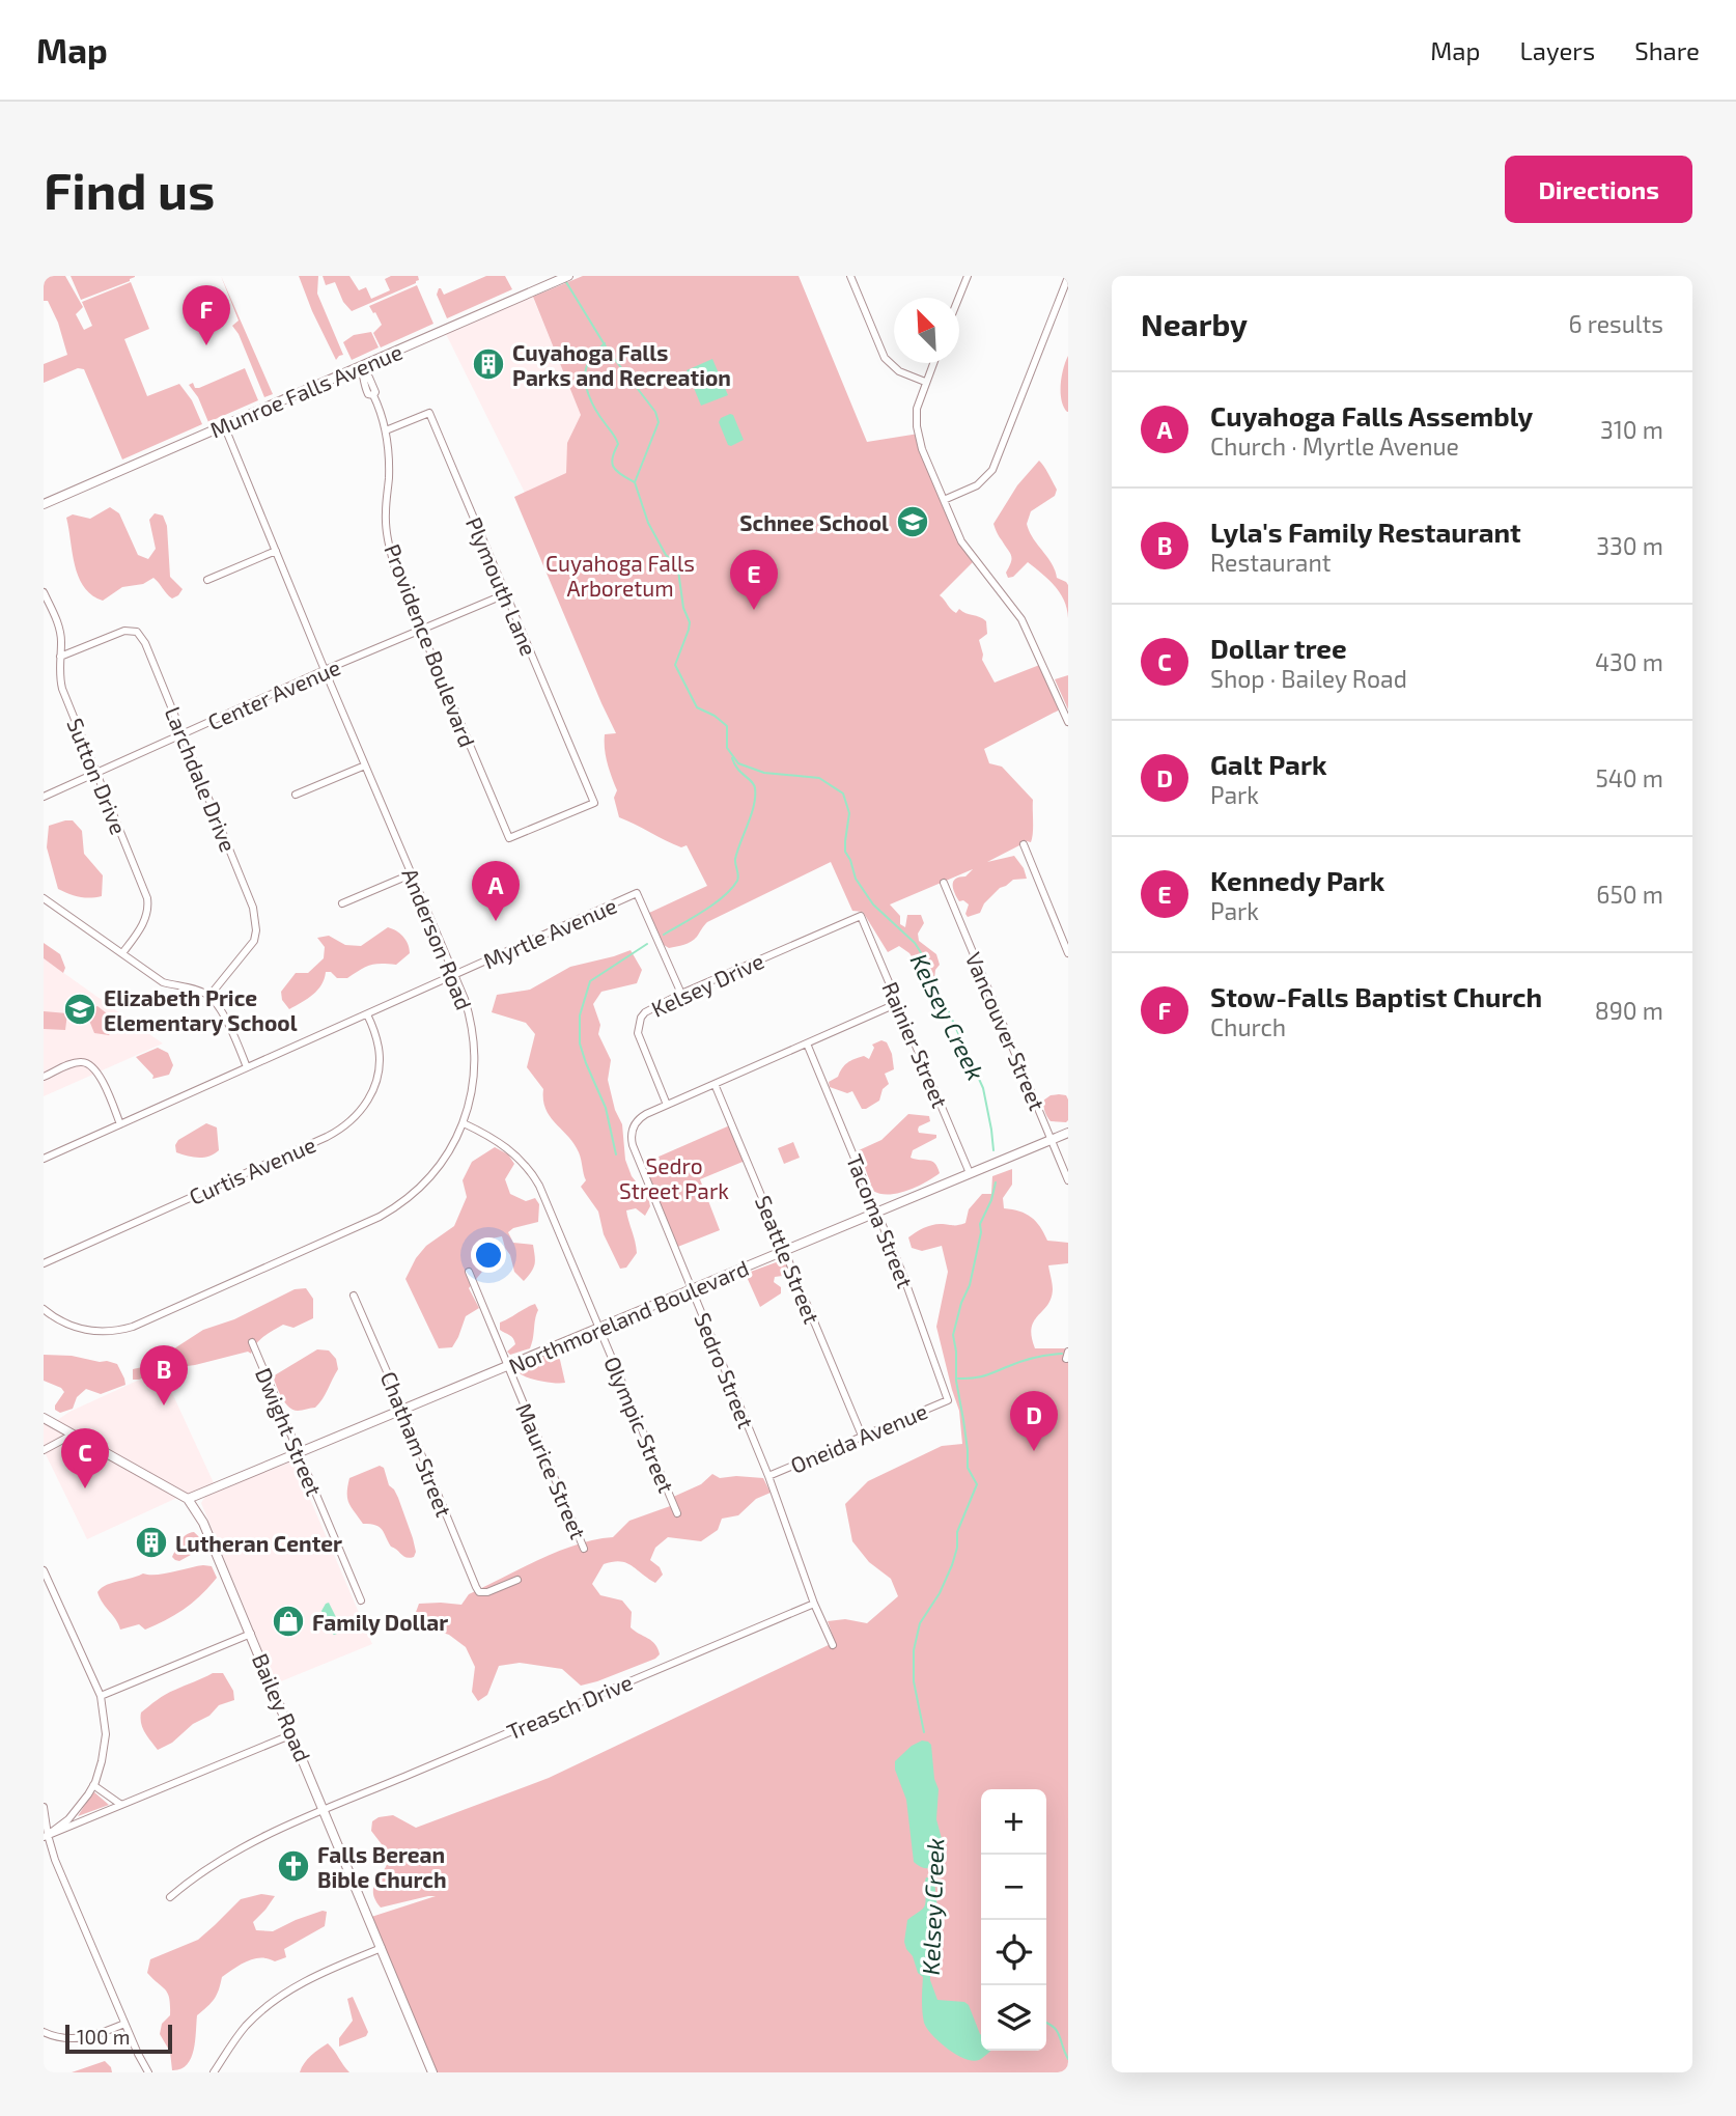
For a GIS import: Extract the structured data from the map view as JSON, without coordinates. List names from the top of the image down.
{
  "streets": {
    "street": [
      "Munroe Falls Avenue",
      "Plymouth Lane",
      "Providence Boulevard",
      "Center Avenue",
      "Sutton Drive",
      "Larchdale Drive",
      "Myrtle Avenue",
      "Anderson Road",
      "Kelsey Drive",
      "Vancouver Street",
      "Rainier Street",
      "Curtis Avenue",
      "Tacoma Street",
      "Seattle Street",
      "Northmoreland Boulevard",
      "Sedro Street",
      "Olympic Street",
      "Dwight Street",
      "Oneida Avenue",
      "Chatham Street",
      "Maurice Street",
      "Treasch Drive",
      "Bailey Road"
    ]
  },
  "crossings": [
    ["Munroe Falls Avenue", "Providence Boulevard"],
    ["Munroe Falls Avenue", "Anderson Road"],
    ["Plymouth Lane", "Providence Boulevard"],
    ["Plymouth Lane", "Center Avenue"],
    ["Providence Boulevard", "Center Avenue"],
    ["Center Avenue", "Sutton Drive"],
    ["Center Avenue", "Larchdale Drive"],
    ["Center Avenue", "Anderson Road"],
    ["Sutton Drive", "Larchdale Drive"],
    ["Myrtle Avenue", "Anderson Road"],
    ["Myrtle Avenue", "Kelsey Drive"],
    ["Myrtle Avenue", "Curtis Avenue"],
    ["Anderson Road", "Olympic Street"],
    ["Kelsey Drive", "Rainier Street"],
    ["Kelsey Drive", "Sedro Street"],
    ["Vancouver Street", "Northmoreland Boulevard"],
    ["Rainier Street", "Northmoreland Boulevard"],
    ["Rainier Street", "Sedro Street"],
    ["Tacoma Street", "Northmoreland Boulevard"],
    ["Tacoma Street", "Sedro Street"],
    ["Tacoma Street", "Oneida Avenue"],
    ["Seattle Street", "Northmoreland Boulevard"],
    ["Seattle Street", "Sedro Street"],
    ["Seattle Street", "Oneida Avenue"],
    ["Northmoreland Boulevard", "Sedro Street"],
    ["Northmoreland Boulevard", "Olympic Street"],
    ["Northmoreland Boulevard", "Dwight Street"],
    ["Northmoreland Boulevard", "Chatham Street"],
    ["Northmoreland Boulevard", "Maurice Street"],
    ["Northmoreland Boulevard", "Bailey Road"],
    ["Sedro Street", "Oneida Avenue"],
    ["Sedro Street", "Treasch Drive"],
    ["Treasch Drive", "Bailey Road"]
  ],
  "water": ["Kelsey Creek"],
  "parks": ["Cuyahoga Falls Arboretum", "Sedro Street Park"],
  "places": {
    "building": ["Cuyahoga Falls Parks and Recreation", "Lutheran Center"],
    "school or university": ["Schnee School", "Elizabeth Price Elementary School"],
    "shop": ["Family Dollar"],
    "church": ["Falls Berean Bible Church"]
  },
  "scale_bar": "100 m",
  "north": "top left",
  "page": {
    "header": "Map",
    "nav": ["Map", "Layers", "Share"],
    "buttons": "Directions",
    "title": "Find us",
    "heading": ["Nearby", "6 results"],
    "pins": [
      "F",
      "E",
      "A",
      "B",
      "D",
      "C"
    ],
    "list": [
      {
        "mark": "A",
        "name": "Cuyahoga Falls Assembly",
        "note": "Church · Myrtle Avenue",
        "value": "310 m"
      },
      {
        "mark": "B",
        "name": "Lyla's Family Restaurant",
        "note": "Restaurant",
        "value": "330 m"
      },
      {
        "mark": "C",
        "name": "Dollar tree",
        "note": "Shop · Bailey Road",
        "value": "430 m"
      },
      {
        "mark": "D",
        "name": "Galt Park",
        "note": "Park",
        "value": "540 m"
      },
      {
        "mark": "E",
        "name": "Kennedy Park",
        "note": "Park",
        "value": "650 m"
      },
      {
        "mark": "F",
        "name": "Stow-Falls Baptist Church",
        "note": "Church",
        "value": "890 m"
      }
    ],
    "map_buttons": ["+", "−"],
    "scale": "100 m"
  }
}
